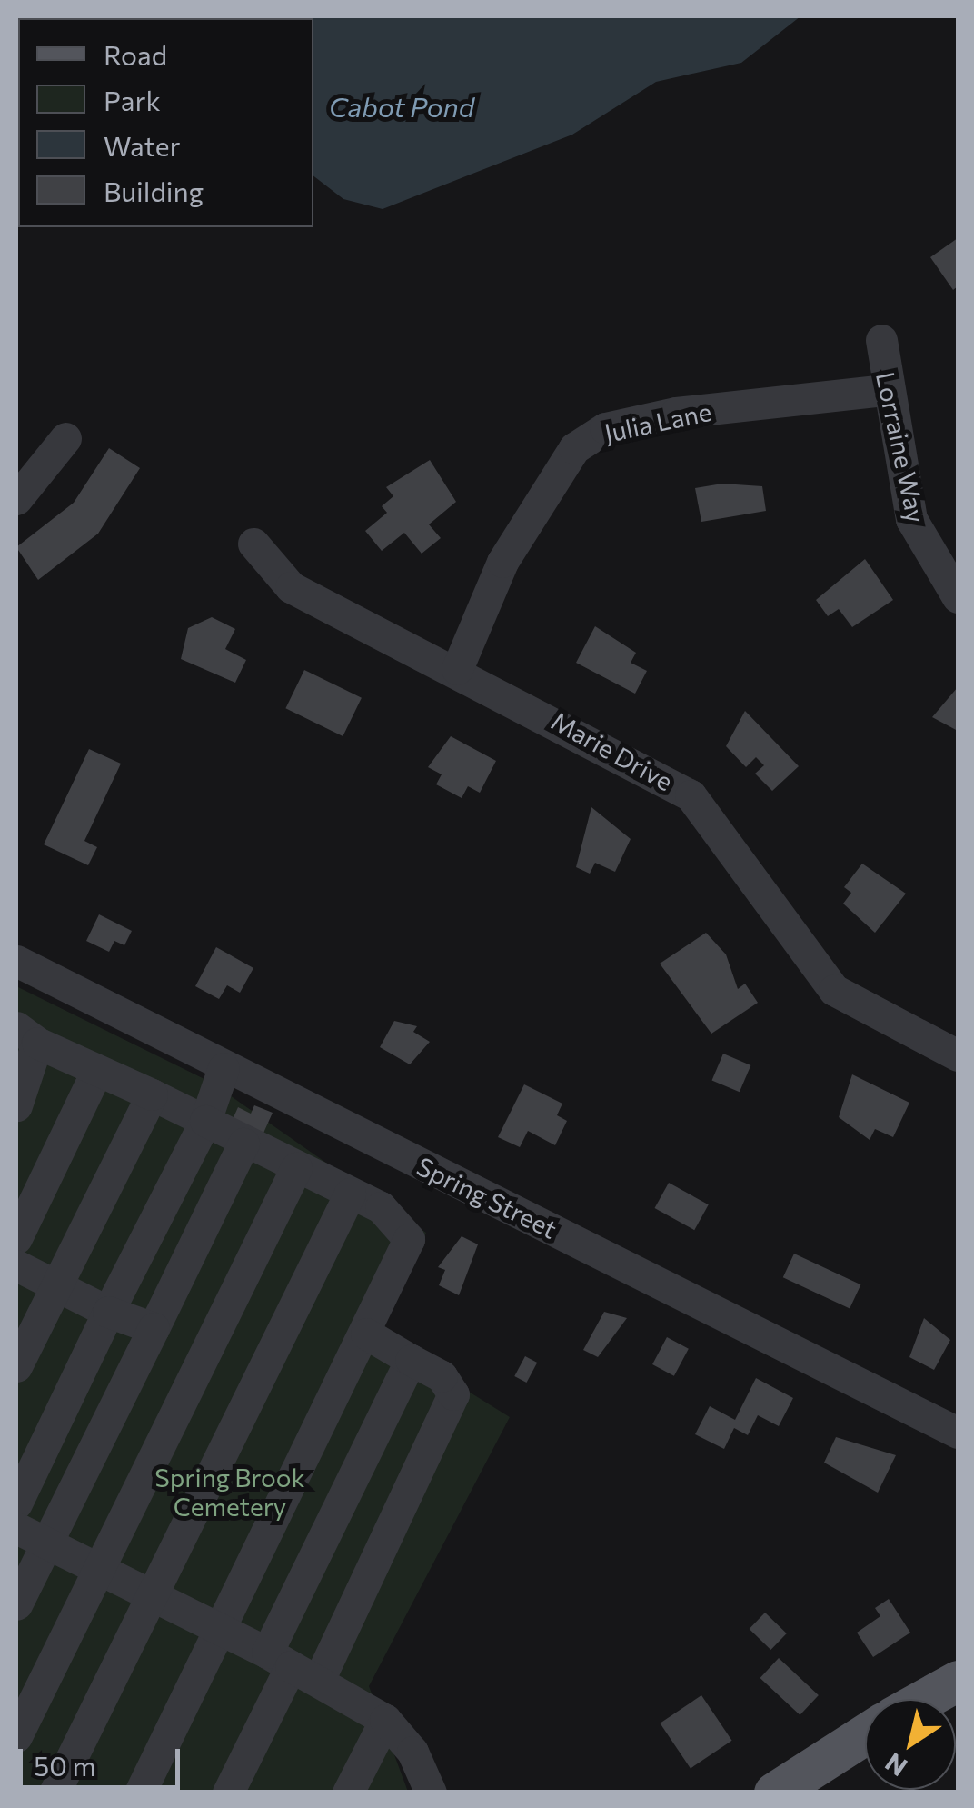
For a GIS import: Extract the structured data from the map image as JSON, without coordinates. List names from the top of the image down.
{
  "streets": {
    "street": [
      "Julia Lane",
      "Lorraine Way",
      "Marie Drive",
      "Spring Street"
    ]
  },
  "crossings": [
    ["Julia Lane", "Lorraine Way"],
    ["Julia Lane", "Marie Drive"]
  ],
  "water": ["Cabot Pond"],
  "parks": ["Spring Brook Cemetery"],
  "legend": [
    "Road",
    "Park",
    "Water",
    "Building"
  ],
  "scale_bar": "50 m",
  "north": "bottom left"
}
